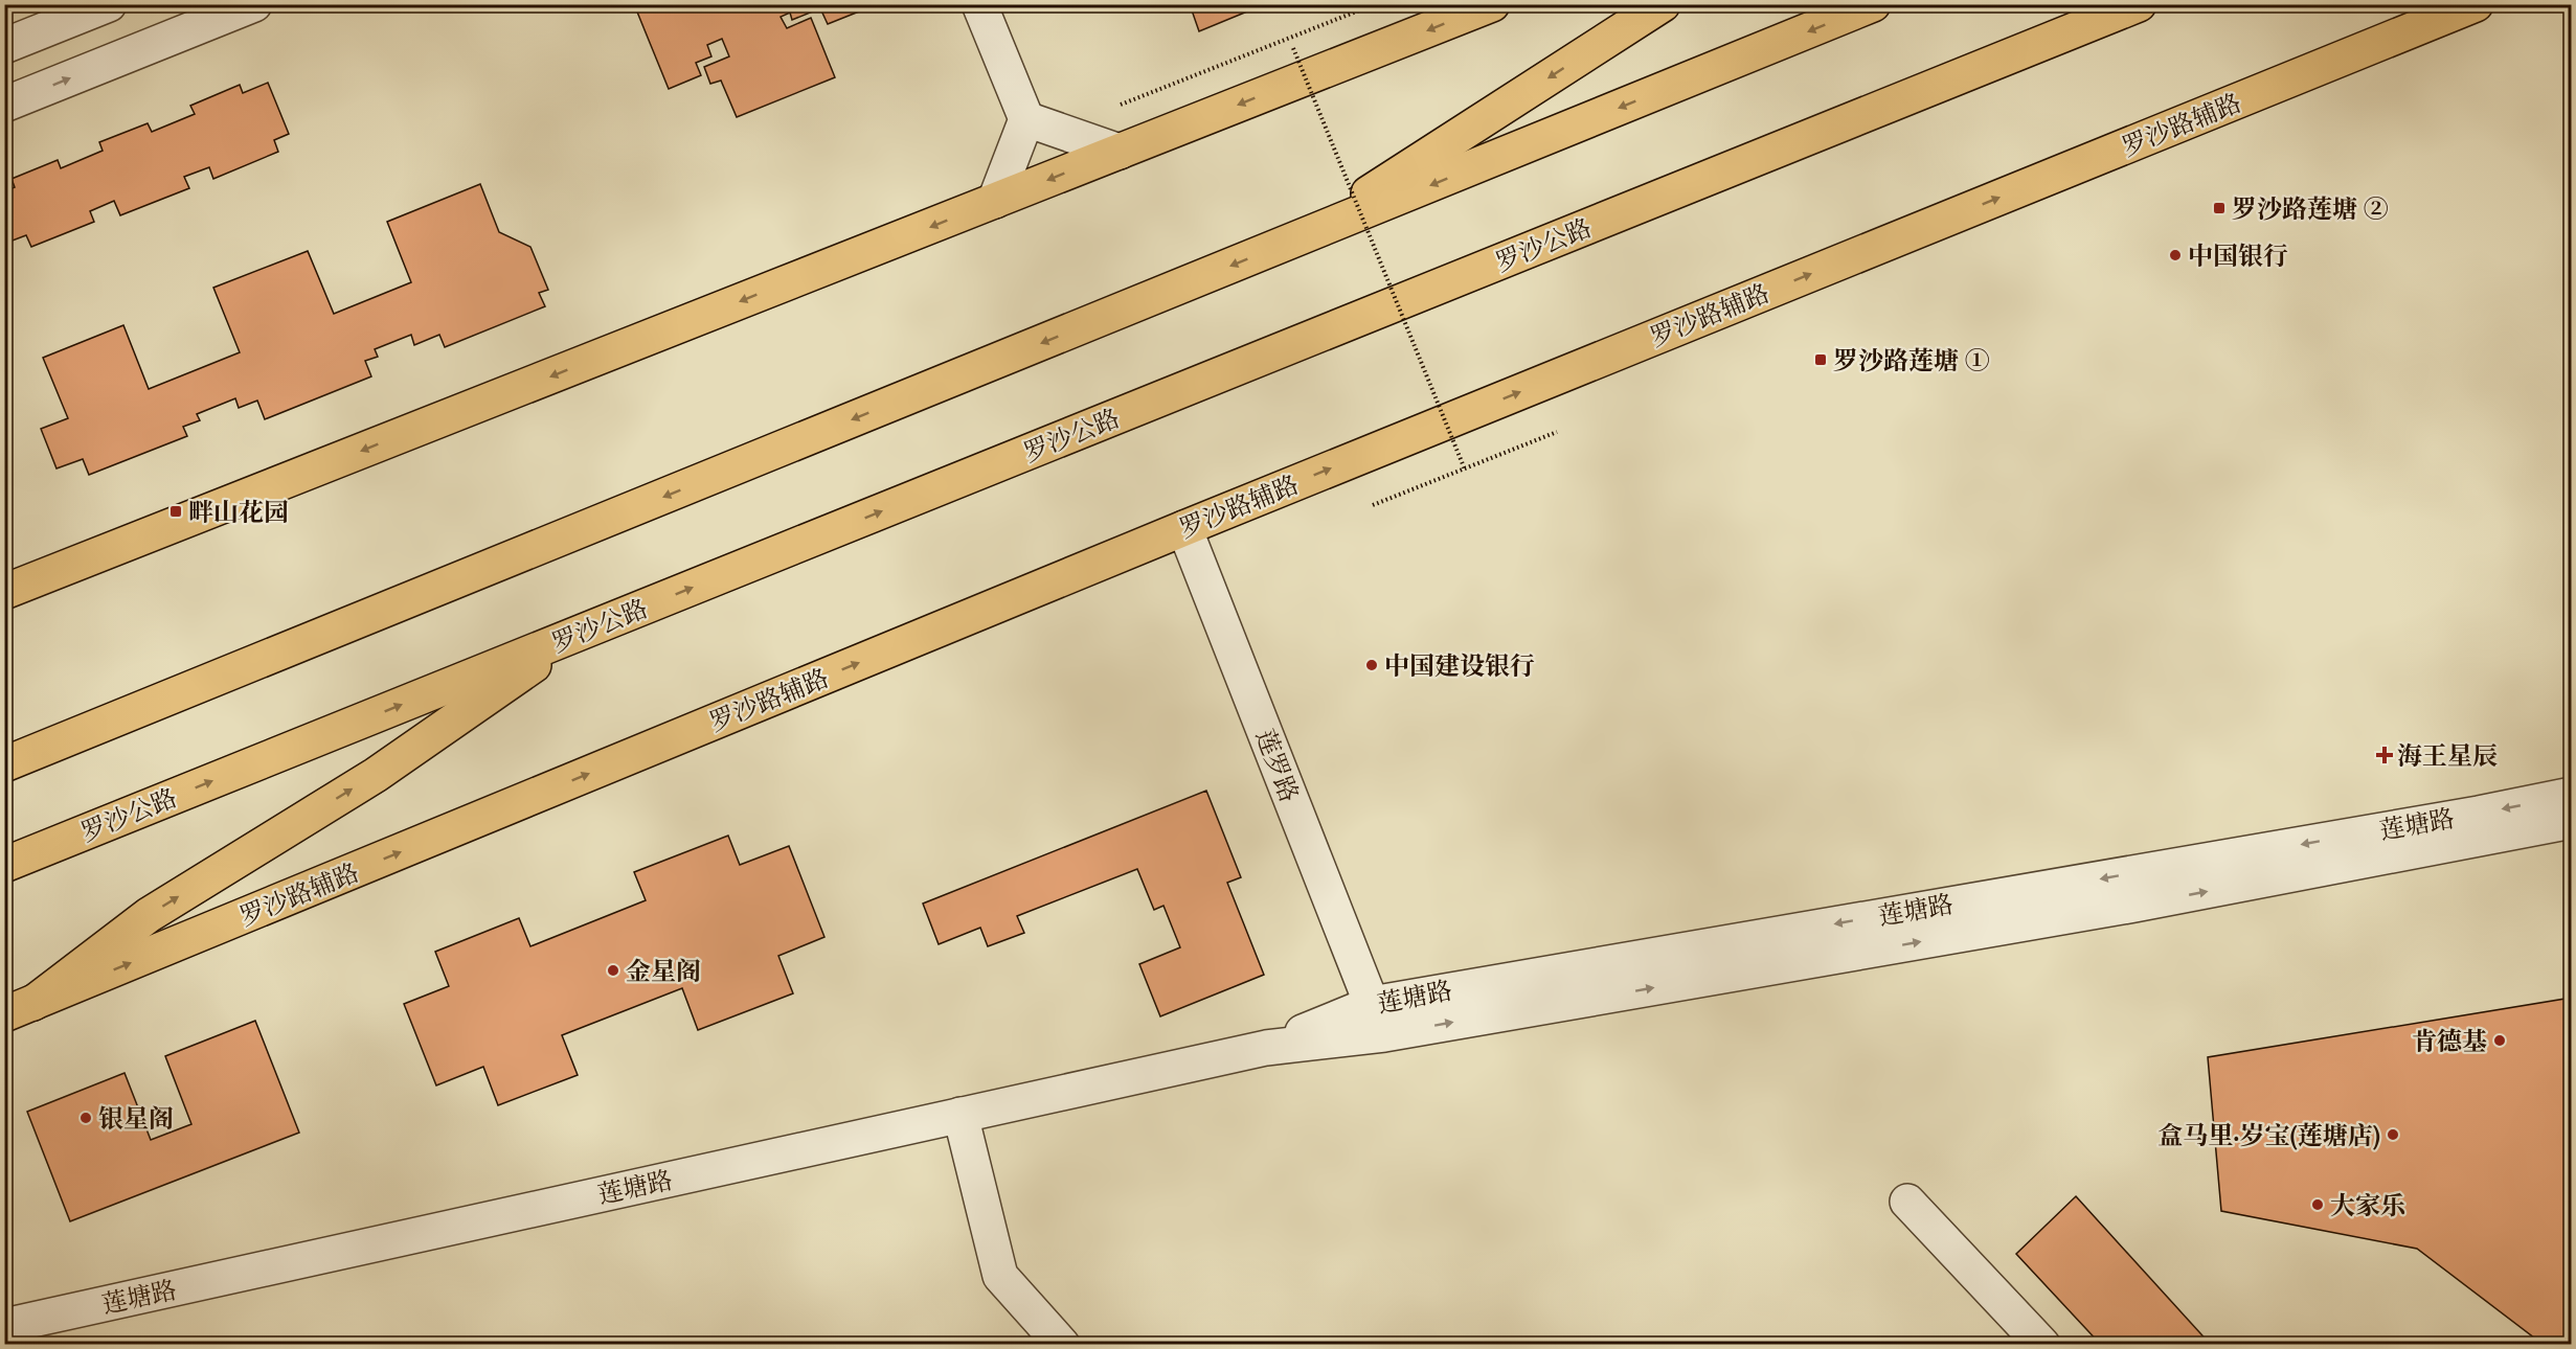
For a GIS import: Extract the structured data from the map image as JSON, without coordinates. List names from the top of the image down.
{
  "streets": {
    "main road": ["罗沙路辅路", "罗沙公路"],
    "street": ["莲罗路", "莲塘路"]
  },
  "crossings": [
    ["罗沙路辅路", "莲罗路"],
    ["莲罗路", "莲塘路"]
  ],
  "places": {
    "transit": ["罗沙路莲塘 ②", "罗沙路莲塘 ①", "畔山花园"],
    "other": [
      "中国银行",
      "中国建设银行",
      "金星阁",
      "肯德基",
      "银星阁",
      "盒马里·岁宝(莲塘店)",
      "大家乐"
    ],
    "health": ["海王星辰"]
  }
}
